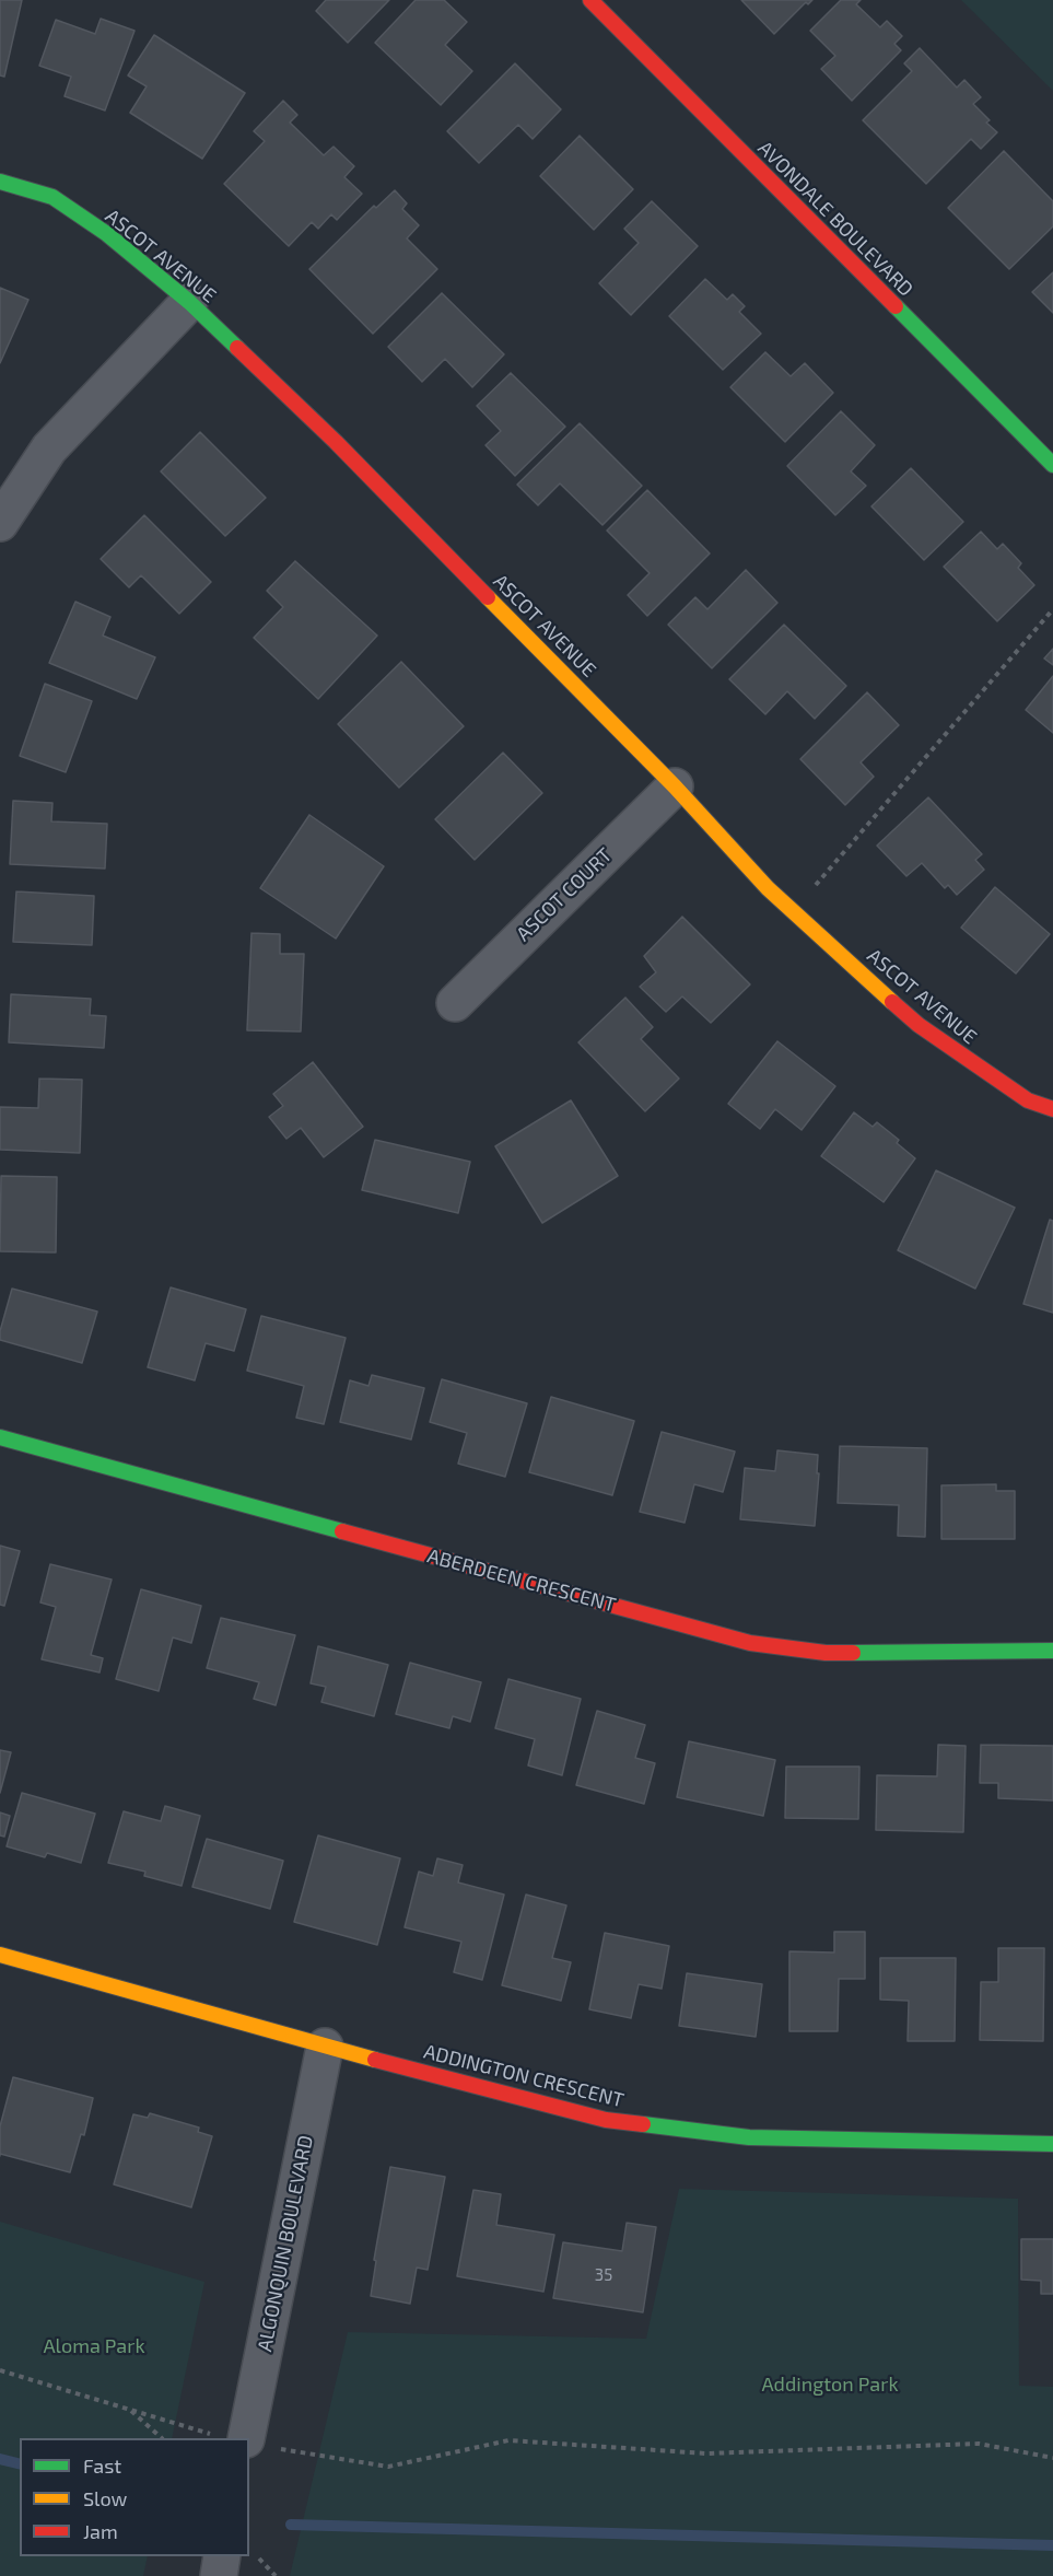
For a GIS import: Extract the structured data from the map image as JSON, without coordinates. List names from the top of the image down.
{
  "streets": {
    "street": [
      "AVONDALE BOULEVARD",
      "ASCOT AVENUE",
      "ASCOT COURT",
      "ABERDEEN CRESCENT",
      "ADDINGTON CRESCENT",
      "ALGONQUIN BOULEVARD"
    ]
  },
  "crossings": [
    ["ASCOT AVENUE", "ASCOT COURT"],
    ["ADDINGTON CRESCENT", "ALGONQUIN BOULEVARD"]
  ],
  "parks": ["Aloma Park", "Addington Park"],
  "house_numbers": ["35"],
  "legend": ["Fast", "Slow", "Jam"]
}
